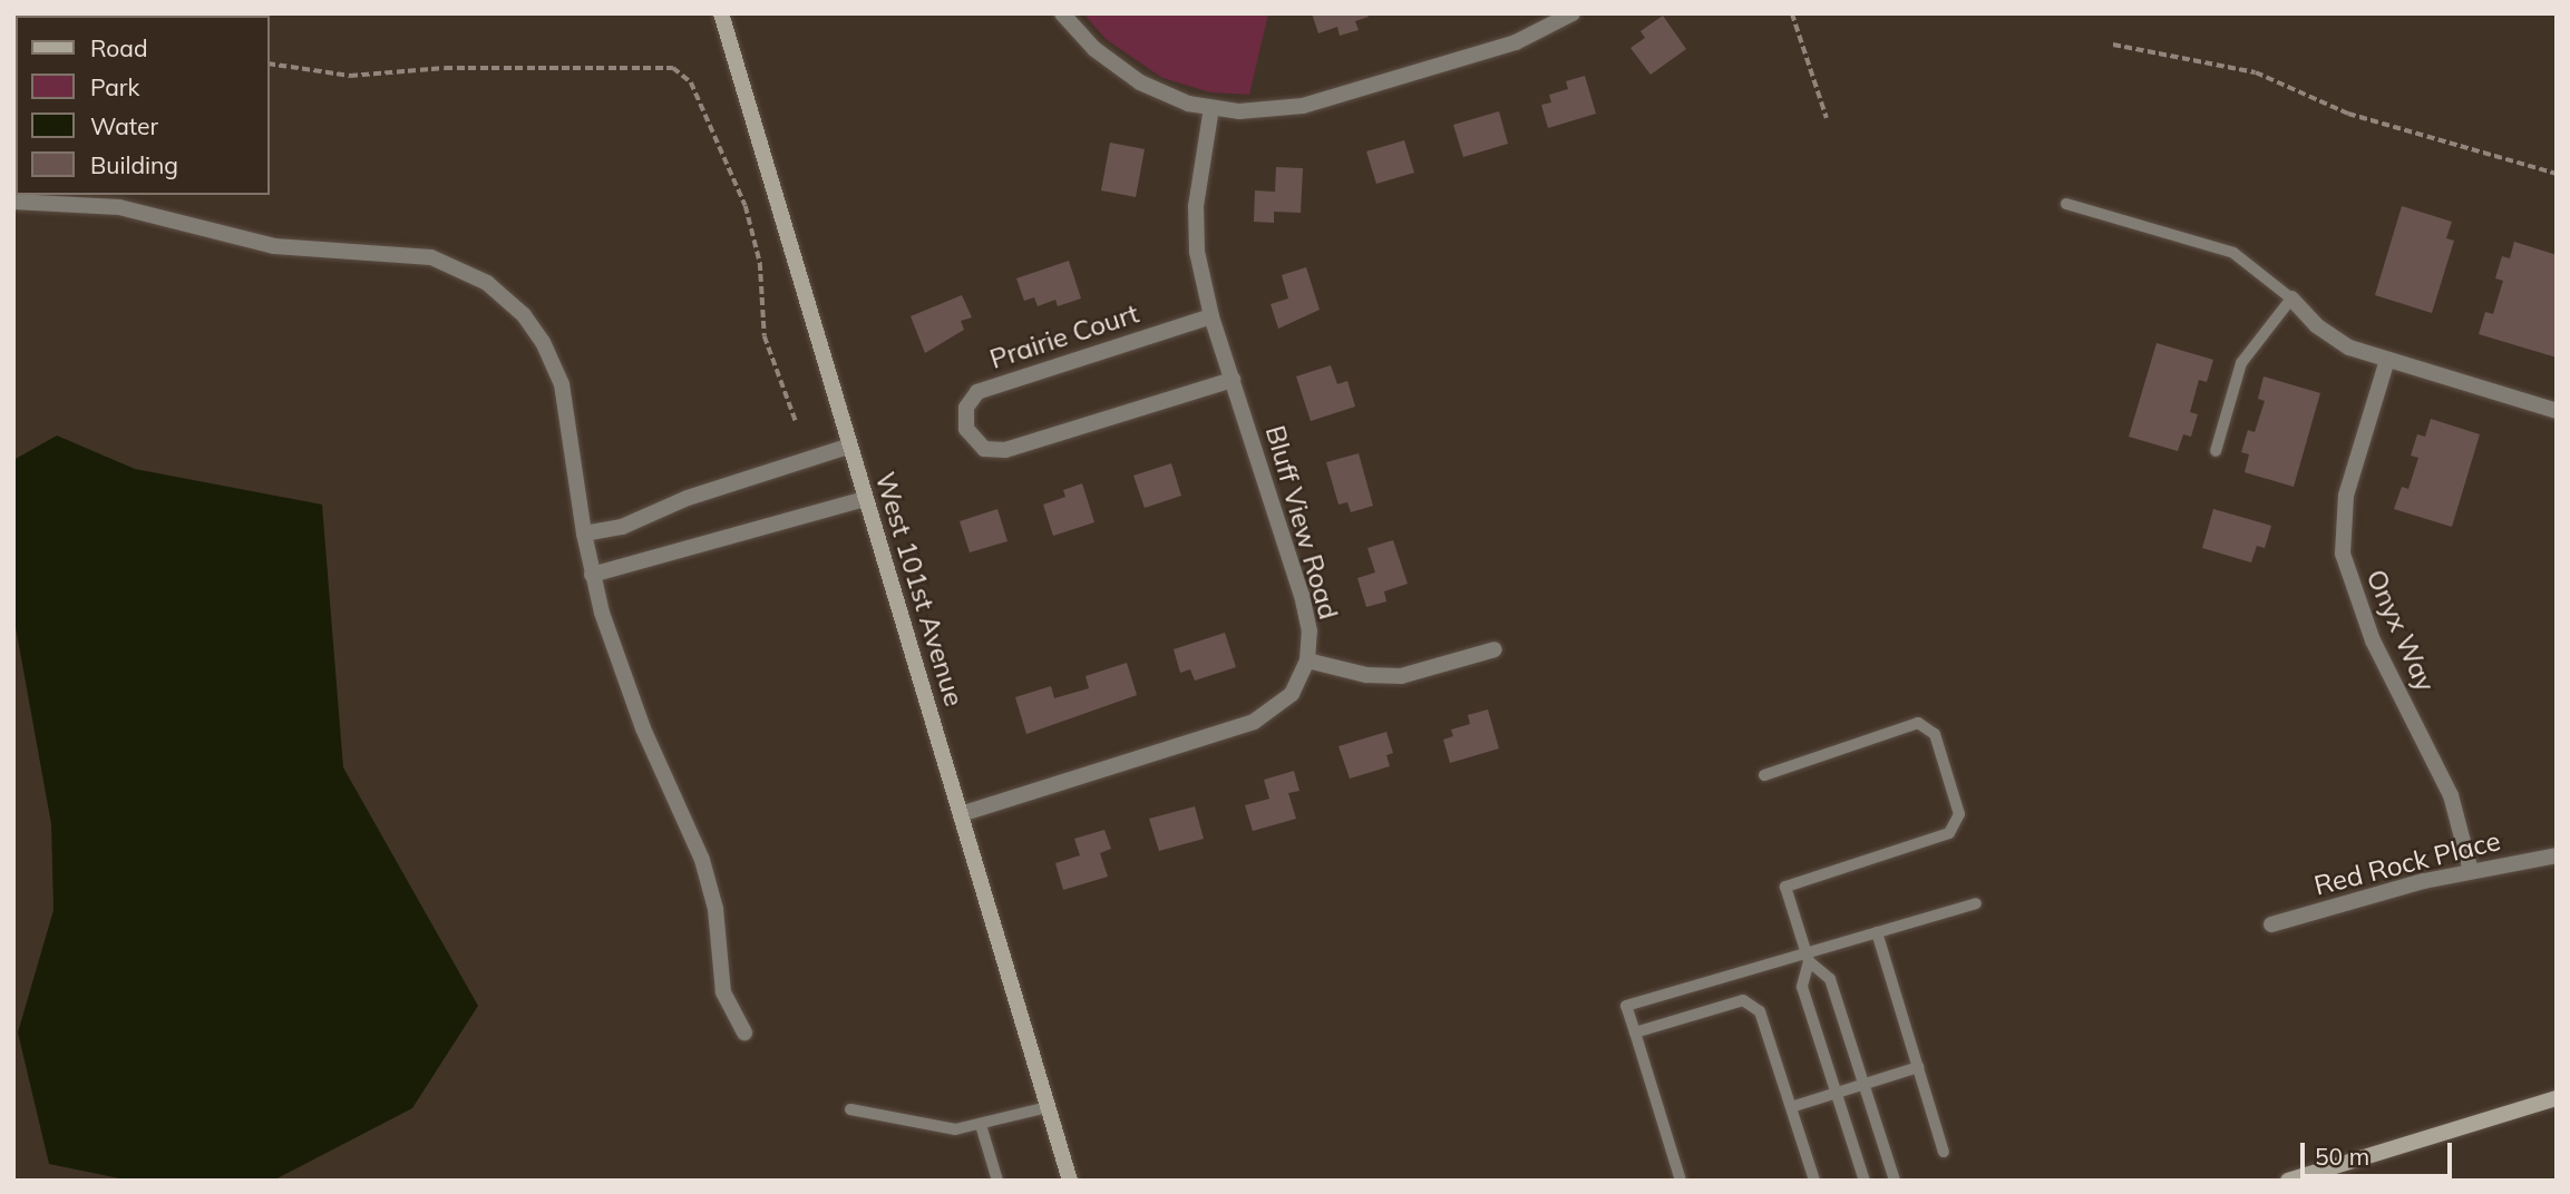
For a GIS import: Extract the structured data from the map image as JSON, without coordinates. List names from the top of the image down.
{
  "streets": {
    "street": [
      "Prairie Court",
      "Bluff View Road",
      "West 101st Avenue",
      "Onyx Way",
      "Red Rock Place"
    ]
  },
  "crossings": [
    ["Prairie Court", "Bluff View Road"],
    ["Bluff View Road", "West 101st Avenue"],
    ["Onyx Way", "Red Rock Place"]
  ],
  "legend": [
    "Road",
    "Park",
    "Water",
    "Building"
  ],
  "scale_bar": "50 m"
}
